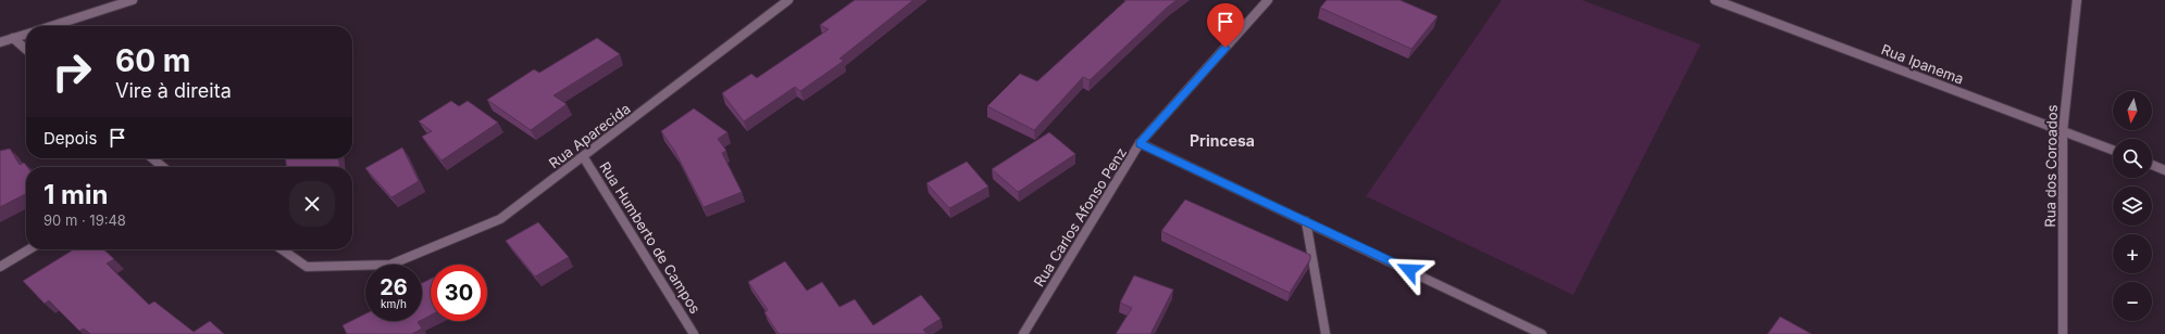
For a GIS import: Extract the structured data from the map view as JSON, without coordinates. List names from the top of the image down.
{
  "streets": {
    "street": [
      "Rua Ipanema",
      "Rua Aparecida",
      "Rua dos Coroados",
      "Rua Carlos Afonso Penz",
      "Rua Humberto de Campos"
    ]
  },
  "crossings": [
    ["Rua Ipanema", "Rua dos Coroados"],
    ["Rua Aparecida", "Rua Humberto de Campos"]
  ],
  "districts": ["Princesa"],
  "north": "bottom",
  "page": {
    "turn": ["60 m", "Vire à direita"],
    "map_buttons": ["+", "−"],
    "then": "Depois",
    "heading": ["1 min", "90 m · 19:48"],
    "speed": "26 km/h",
    "limit": "30"
  }
}
